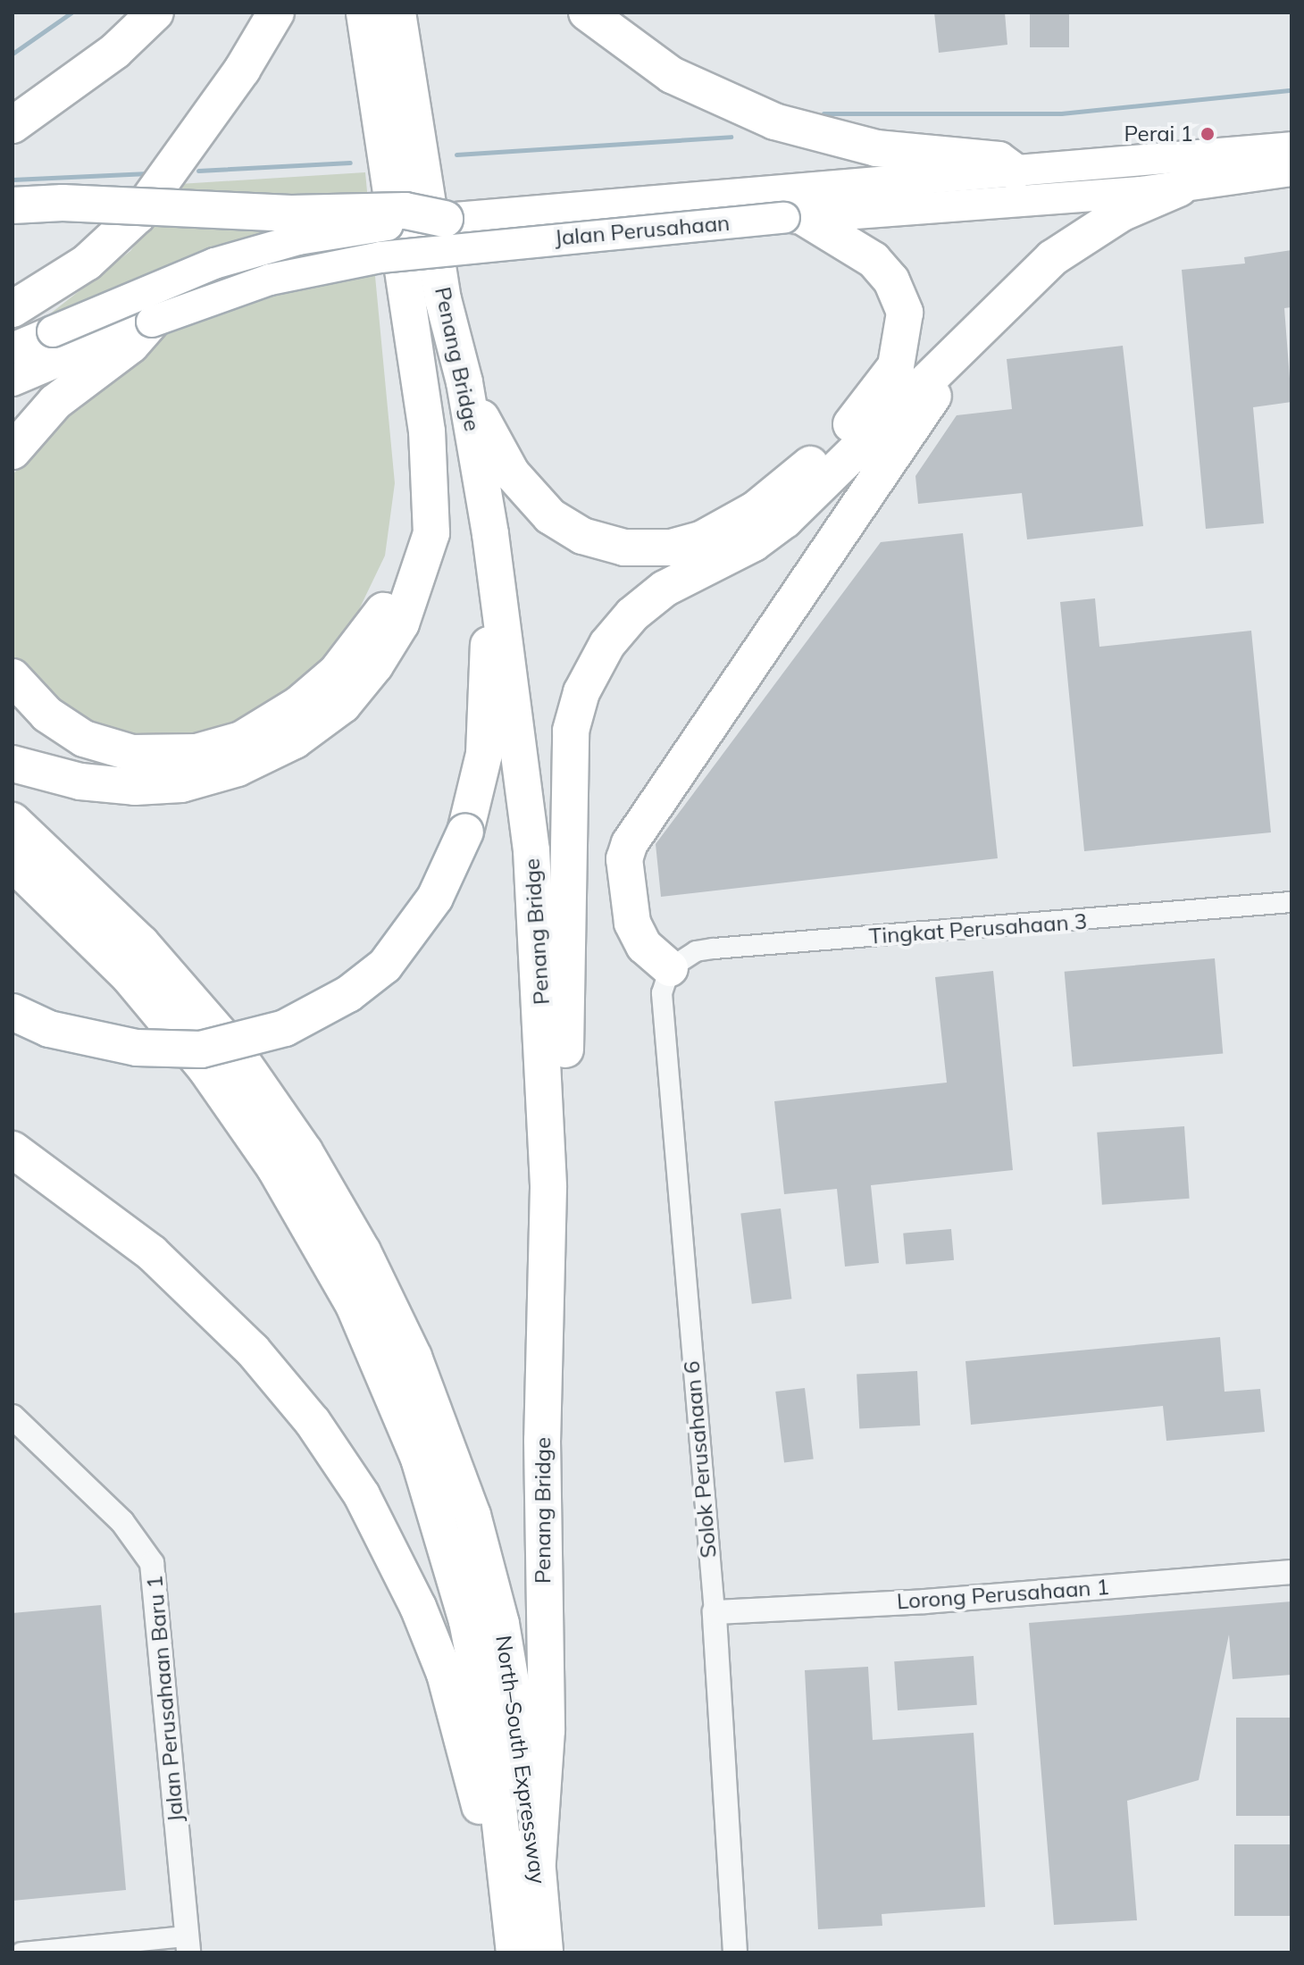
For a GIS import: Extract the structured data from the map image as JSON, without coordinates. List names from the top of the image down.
{
  "streets": {
    "highway": ["Penang Bridge", "North–South Expressway"],
    "main road": ["Jalan Perusahaan"],
    "street": [
      "Tingkat Perusahaan 3",
      "Solok Perusahaan 6",
      "Lorong Perusahaan 1",
      "Jalan Perusahaan Baru 1"
    ]
  },
  "crossings": [
    ["Penang Bridge", "North–South Expressway"],
    ["Tingkat Perusahaan 3", "Solok Perusahaan 6"],
    ["Solok Perusahaan 6", "Lorong Perusahaan 1"]
  ],
  "places": ["Perai 1"]
}
